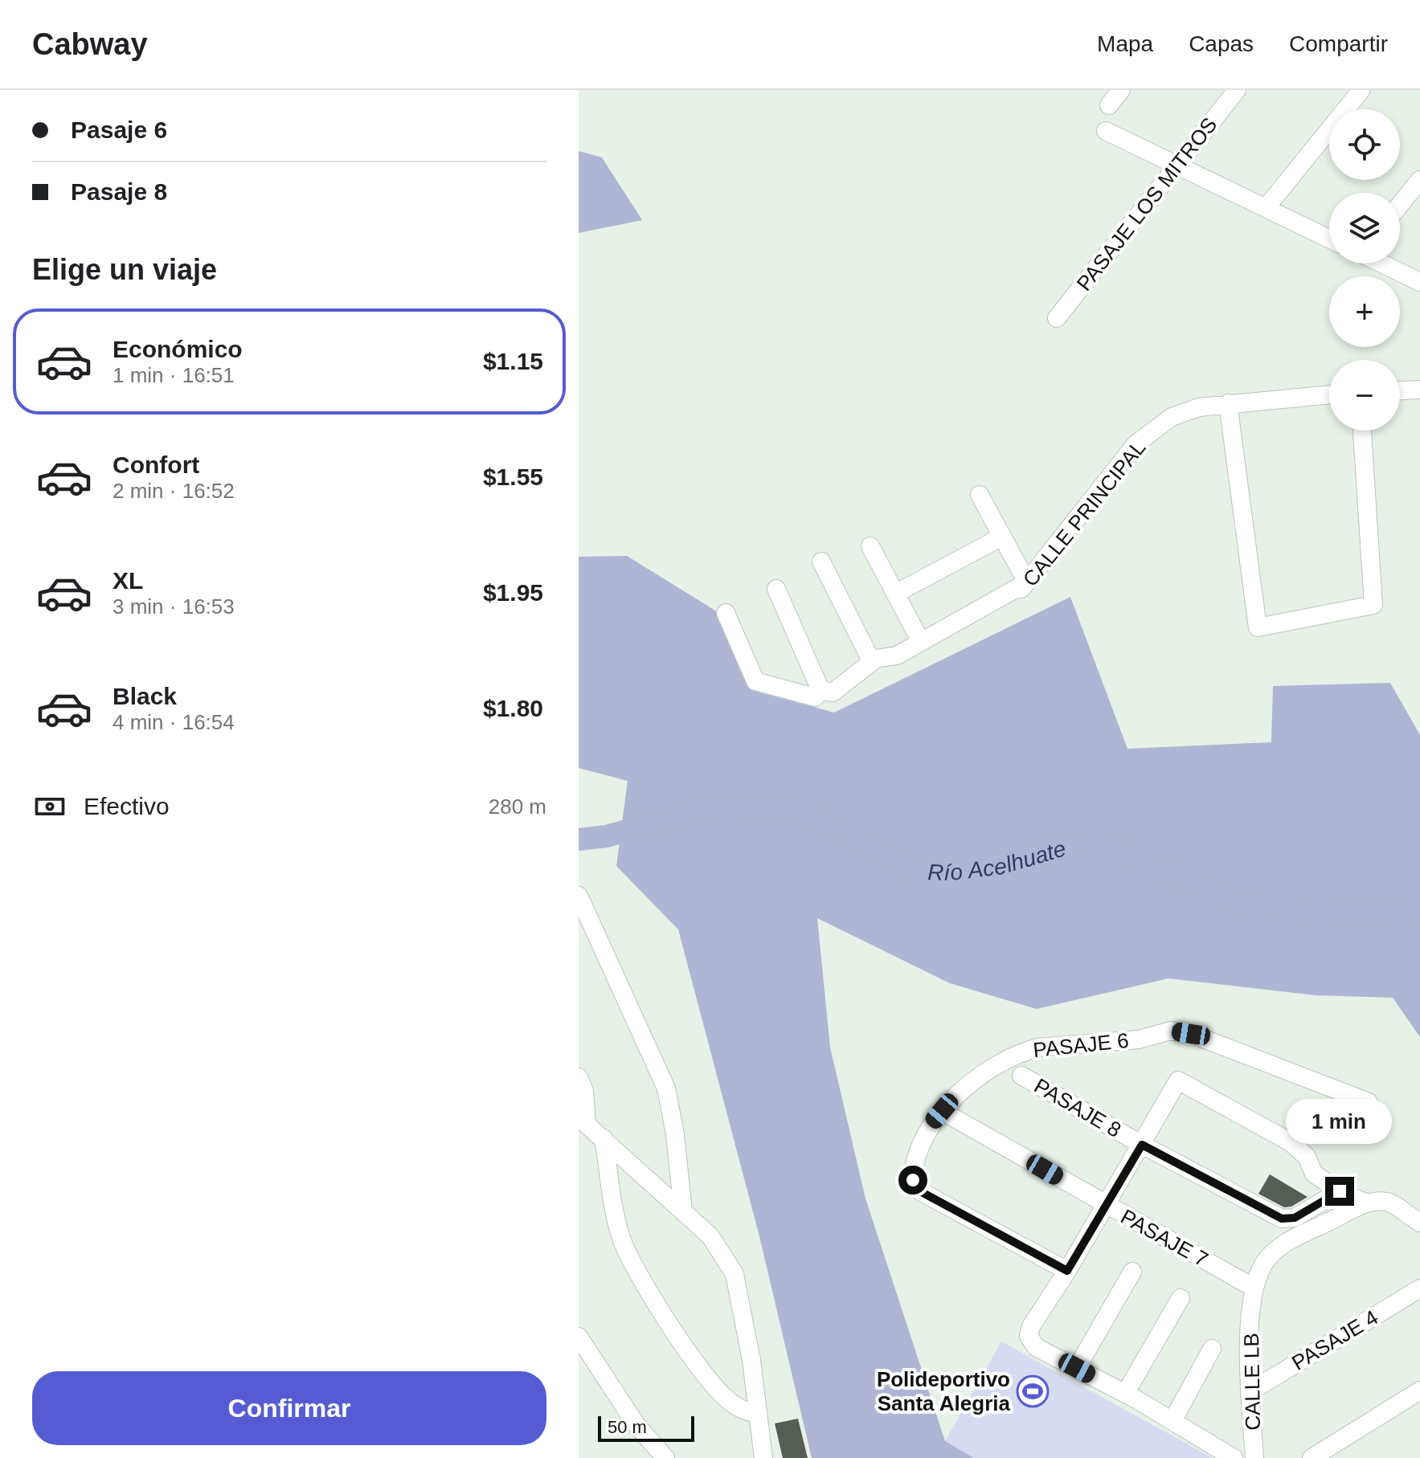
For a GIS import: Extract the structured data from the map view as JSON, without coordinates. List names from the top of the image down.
{
  "streets": {
    "street": [
      "PASAJE LOS MITROS",
      "CALLE PRINCIPAL",
      "PASAJE 6",
      "PASAJE 8",
      "PASAJE 7",
      "PASAJE 4",
      "CALLE LB"
    ]
  },
  "crossings": [
    ["PASAJE 6", "PASAJE 7"],
    ["PASAJE 7", "CALLE LB"],
    ["PASAJE 4", "CALLE LB"]
  ],
  "water": ["Río Acelhuate"],
  "places": {
    "sports": ["Polideportivo Santa Alegria"]
  },
  "scale_bar": "50 m",
  "page": {
    "header": "Cabway",
    "nav": ["Mapa", "Capas", "Compartir"],
    "banner": ["Pasaje 6", "Pasaje 8"],
    "map_buttons": ["+", "−"],
    "heading": "Elige un viaje",
    "list": [
      {
        "name": "Económico",
        "note": "1 min · 16:51",
        "value": "$1.15"
      },
      {
        "name": "Confort",
        "note": "2 min · 16:52",
        "value": "$1.55"
      },
      {
        "name": "XL",
        "note": "3 min · 16:53",
        "value": "$1.95"
      },
      {
        "name": "Black",
        "note": "4 min · 16:54",
        "value": "$1.80"
      }
    ],
    "pay": ["Efectivo", "280 m"],
    "bubble": "1 min",
    "buttons": "Confirmar",
    "scale": "50 m"
  }
}
